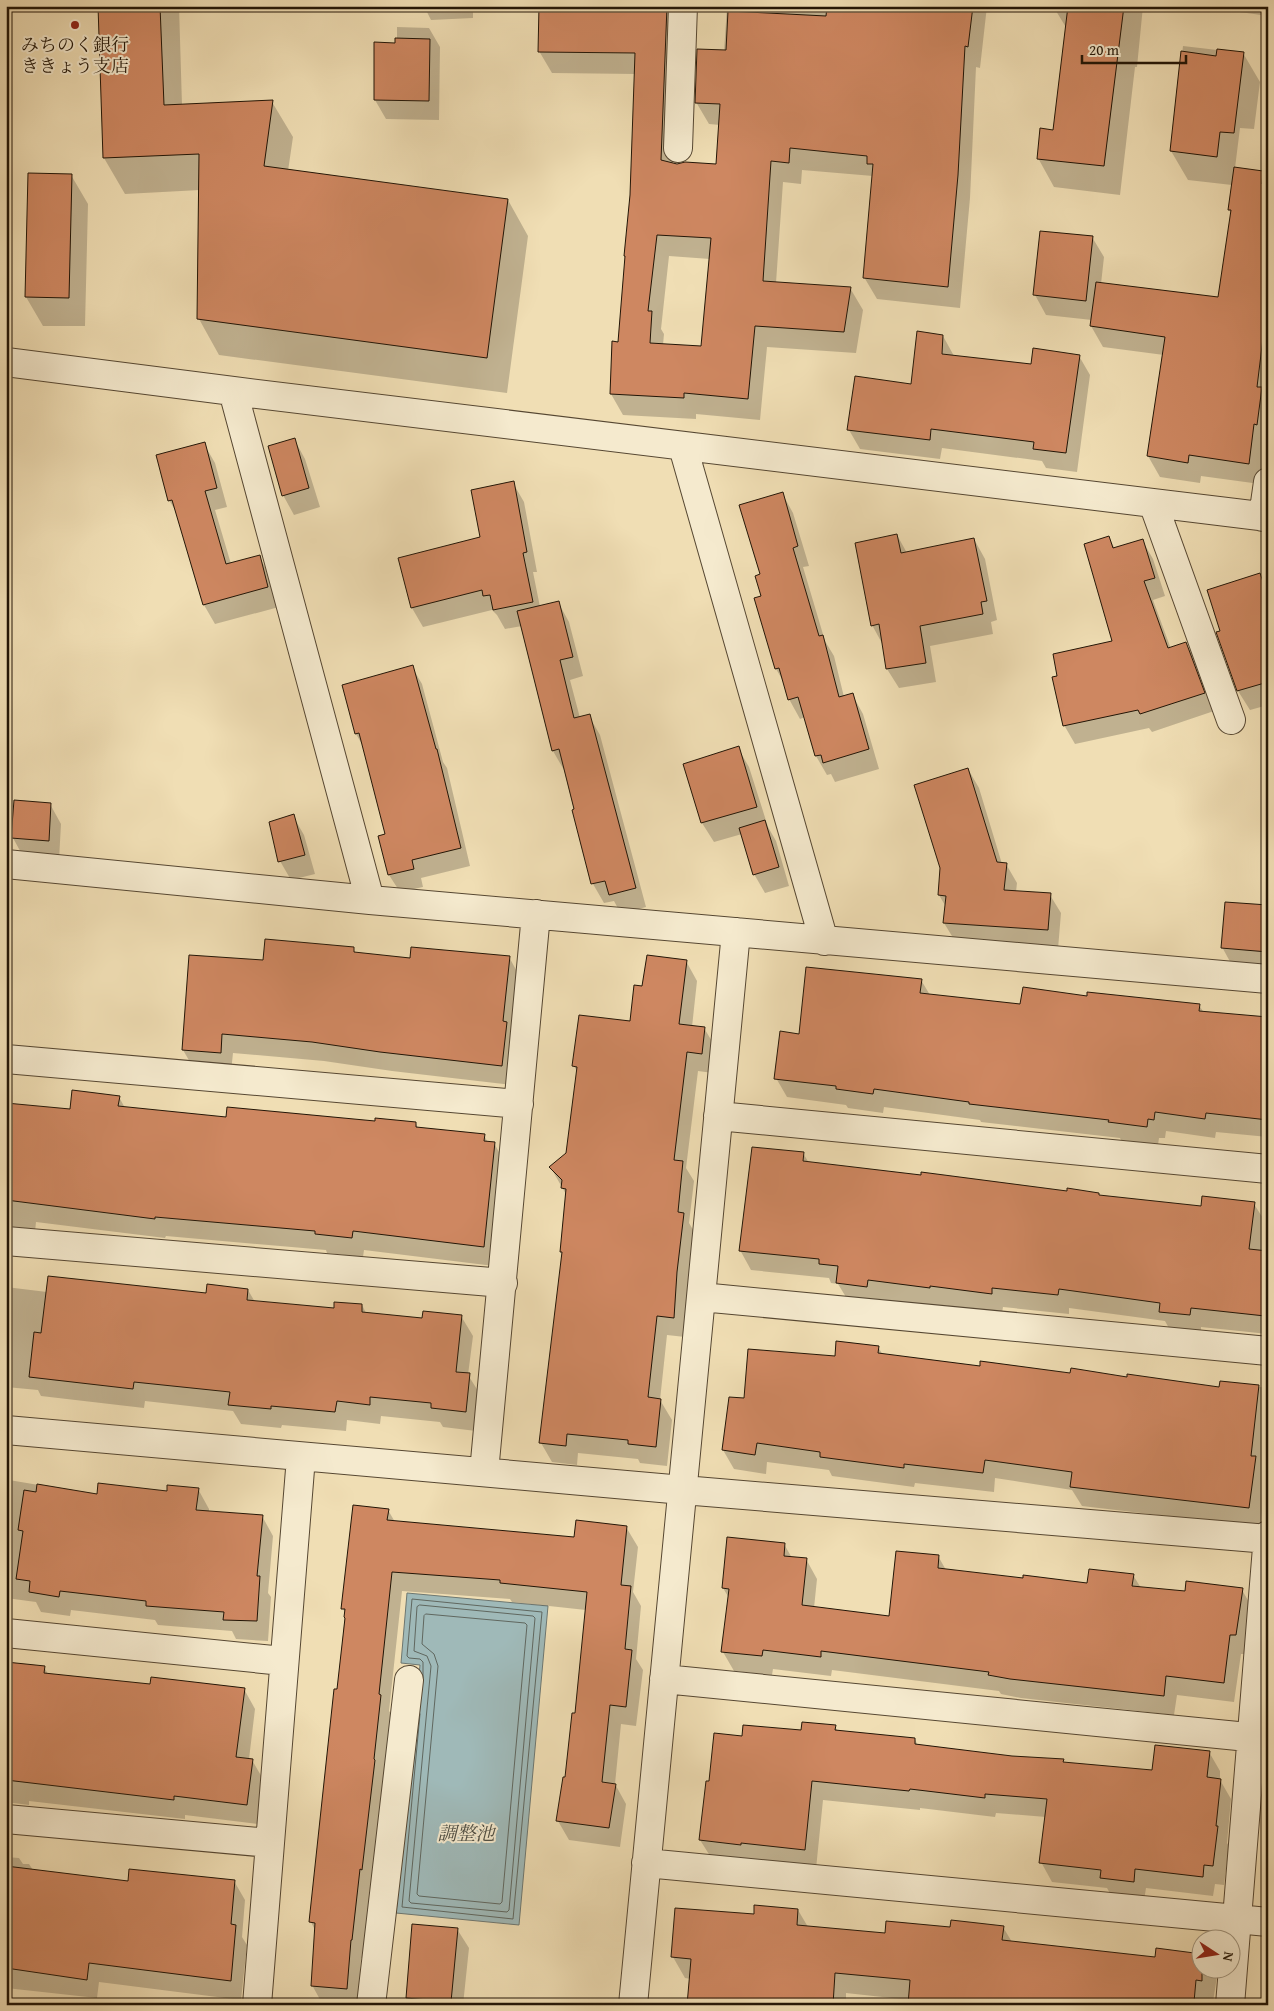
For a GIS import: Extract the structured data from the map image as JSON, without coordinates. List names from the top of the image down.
{
  "water": ["調整池"],
  "places": ["みちのく銀行 ききょう支店"],
  "scale_bar": "20 m",
  "north": "right"
}
